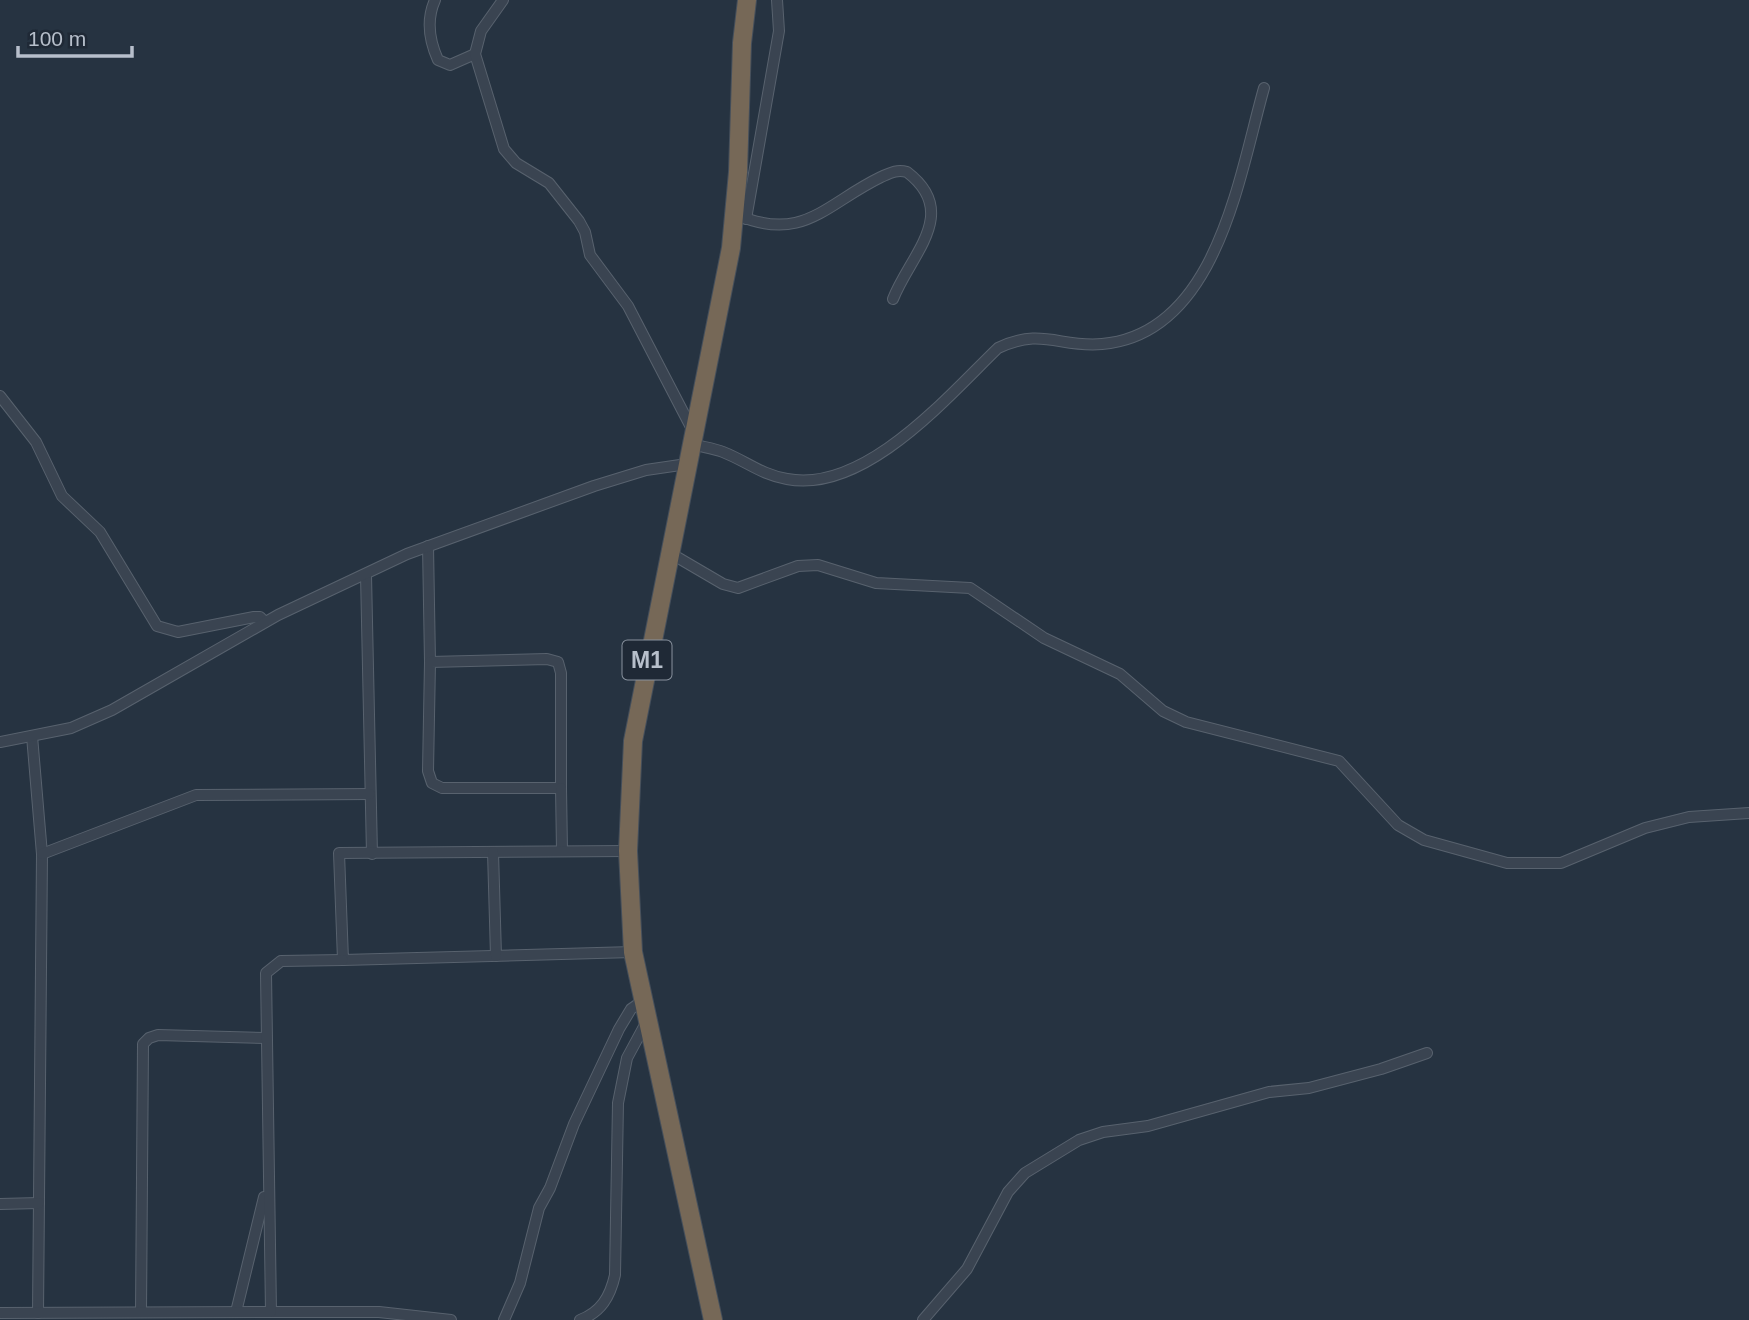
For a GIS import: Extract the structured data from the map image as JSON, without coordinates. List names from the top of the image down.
{
  "streets": {
    "highway": ["M1"]
  },
  "scale_bar": "100 m"
}
